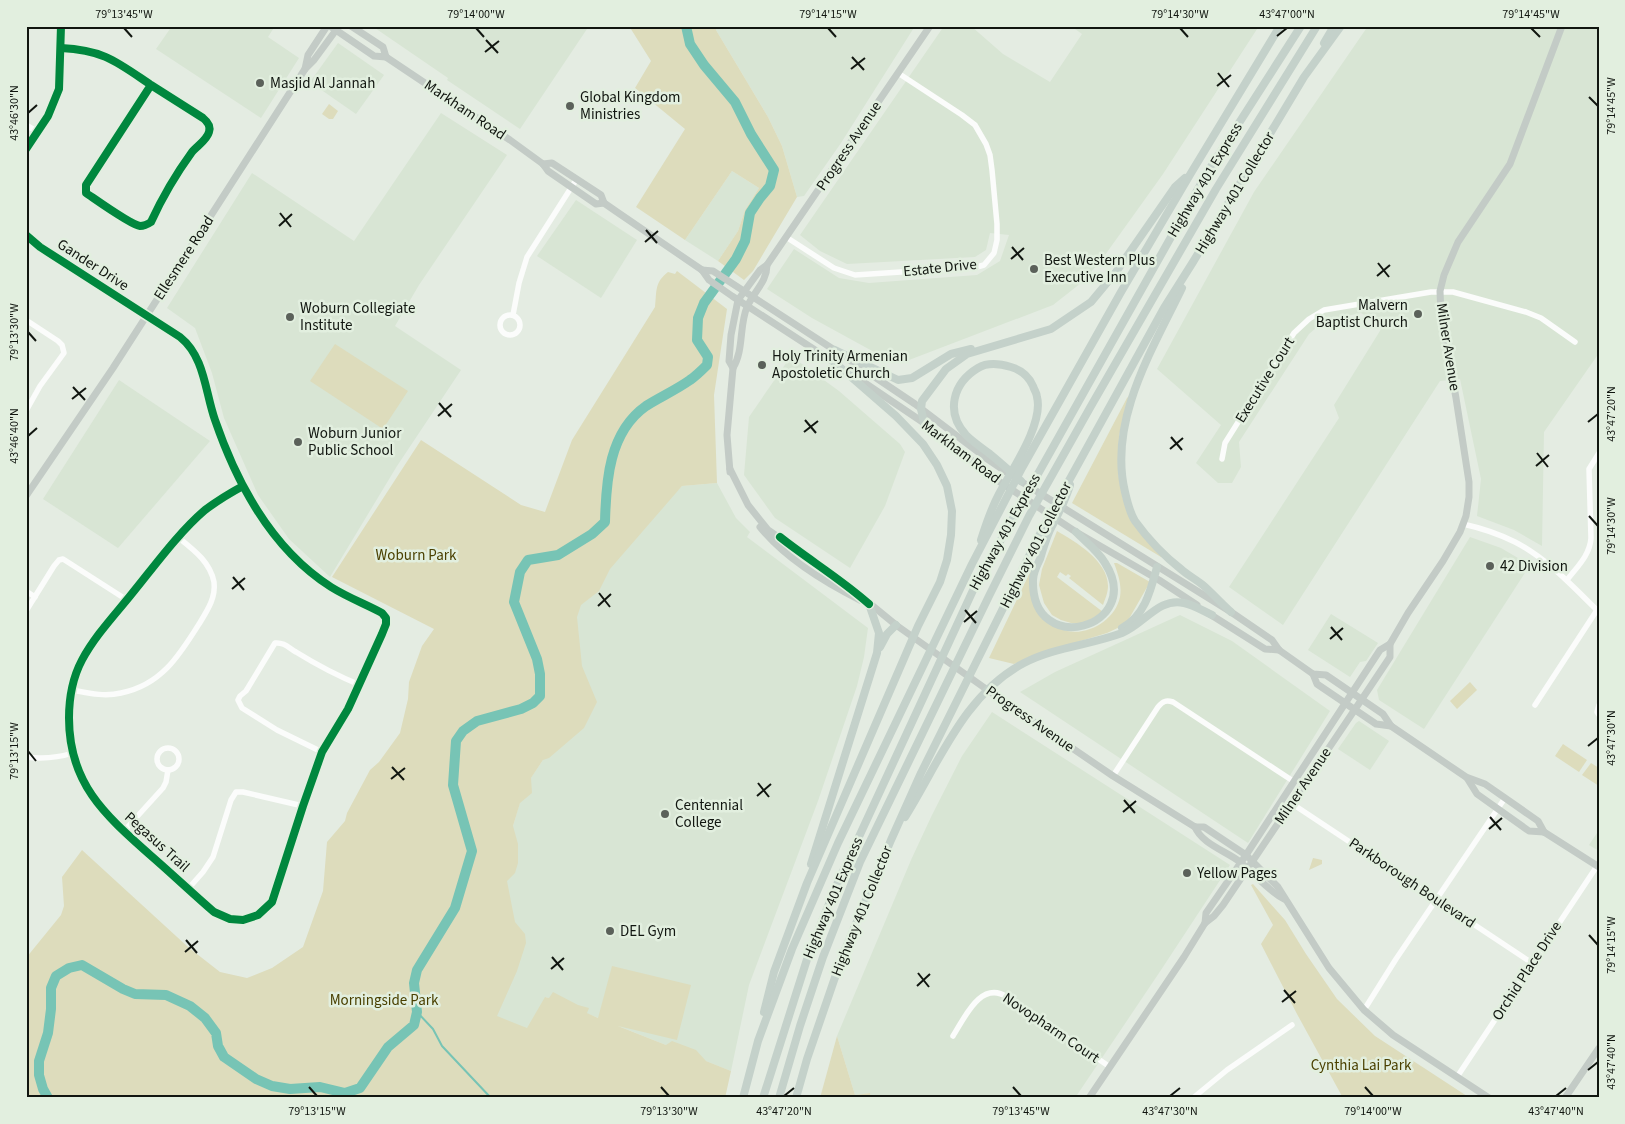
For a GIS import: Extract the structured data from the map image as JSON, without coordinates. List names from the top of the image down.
{
  "streets": {
    "highway": ["Highway 401 Express", "Highway 401 Collector"],
    "main road": [
      "Markham Road",
      "Progress Avenue",
      "Ellesmere Road",
      "Milner Avenue"
    ],
    "street": [
      "Gander Drive",
      "Estate Drive",
      "Executive Court",
      "Pegasus Trail",
      "Parkborough Boulevard",
      "Orchid Place Drive",
      "Novopharm Court"
    ]
  },
  "crossings": [
    ["Markham Road", "Progress Avenue"],
    ["Markham Road", "Ellesmere Road"],
    ["Markham Road", "Milner Avenue"],
    ["Markham Road", "Orchid Place Drive"],
    ["Progress Avenue", "Estate Drive"],
    ["Progress Avenue", "Milner Avenue"],
    ["Progress Avenue", "Orchid Place Drive"],
    ["Ellesmere Road", "Gander Drive"],
    ["Gander Drive", "Pegasus Trail"],
    ["Milner Avenue", "Executive Court"],
    ["Milner Avenue", "Parkborough Boulevard"],
    ["Milner Avenue", "Novopharm Court"],
    ["Parkborough Boulevard", "Orchid Place Drive"]
  ],
  "parks": ["Woburn Park", "Morningside Park", "Cynthia Lai Park"],
  "places": [
    "Masjid Al Jannah",
    "Global Kingdom Ministries",
    "Best Western Plus Executive Inn",
    "Malvern Baptist Church",
    "Woburn Collegiate Institute",
    "Holy Trinity Armenian Apostoletic Church",
    "Woburn Junior Public School",
    "42 Division",
    "Centennial College",
    "Yellow Pages",
    "DEL Gym"
  ],
  "coordinates": [
    "79°13'45\"W",
    "79°14'00\"W",
    "79°14'15\"W",
    "79°14'30\"W",
    "43°47'00\"N",
    "79°14'45\"W",
    "43°46'30\"N",
    "79°13'30\"W",
    "43°47'20\"N",
    "43°46'40\"N",
    "43°47'30\"N",
    "79°13'15\"W",
    "43°47'40\"N"
  ]
}
